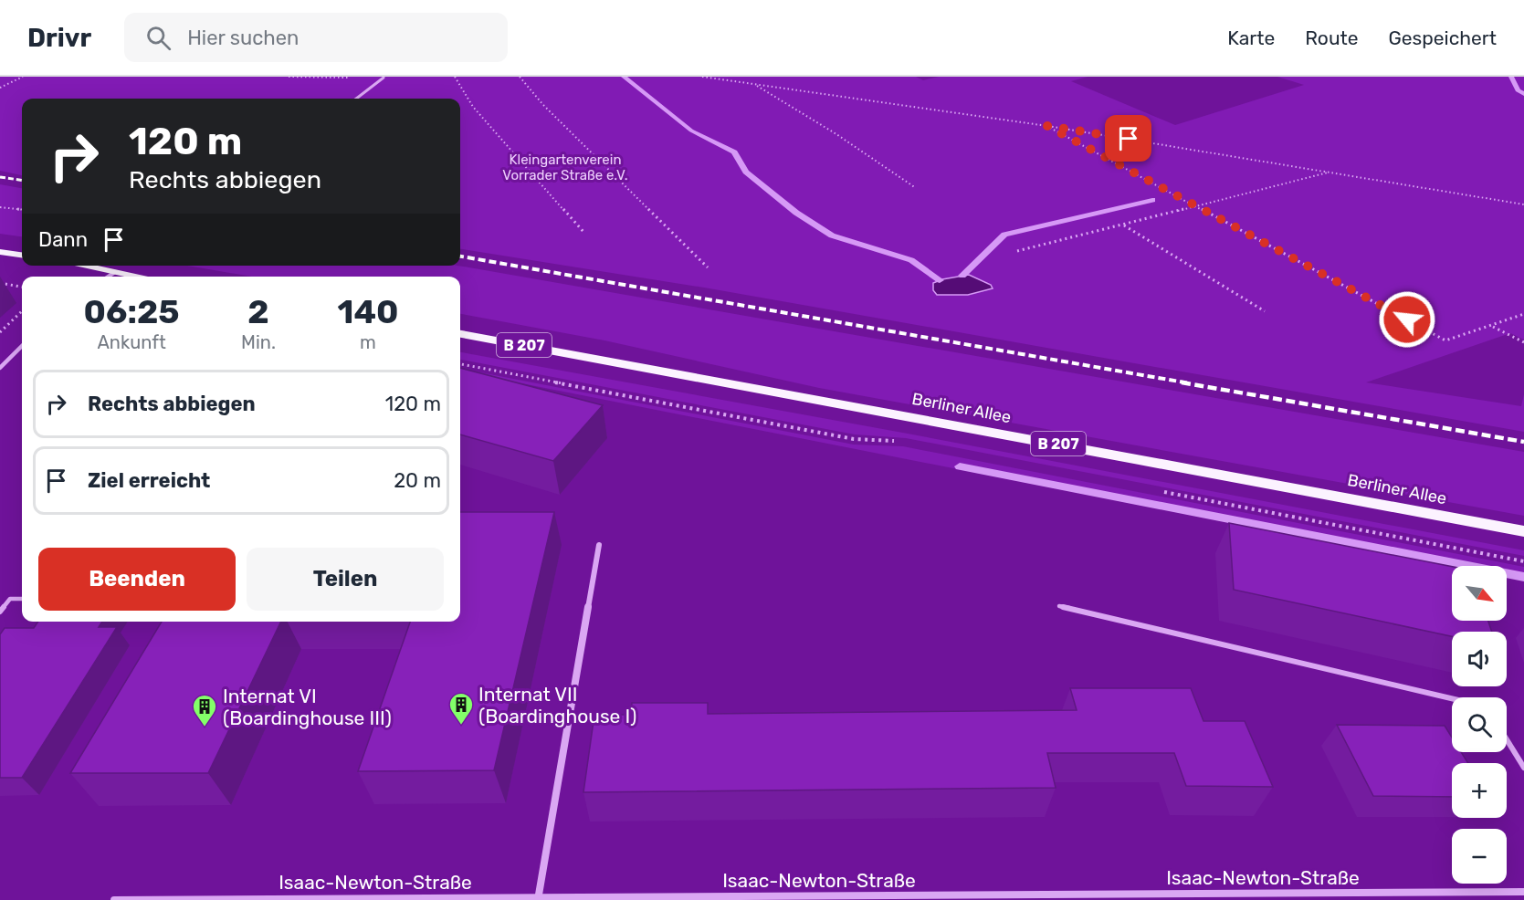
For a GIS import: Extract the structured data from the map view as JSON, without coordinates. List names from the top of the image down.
{
  "streets": {
    "main road": ["B 207", "Berliner Allee"],
    "street": ["Isaac-Newton-Straße"]
  },
  "parks": ["Kleingartenverein Vorrader Straße e.V."],
  "places": {
    "building": ["Internat VII (Boardinghouse I)", "Internat VI (Boardinghouse III)"]
  },
  "north": "bottom right",
  "page": {
    "header": "Drivr",
    "search": "Hier suchen",
    "nav": ["Karte", "Route", "Gespeichert"],
    "turn": ["120 m", "Rechts abbiegen"],
    "then": "Dann",
    "eta": [
      "06:25",
      "Ankunft",
      "2",
      "Min.",
      "140",
      "m"
    ],
    "list": [
      {
        "name": "Rechts abbiegen",
        "value": "120 m"
      },
      {
        "name": "Ziel erreicht",
        "value": "20 m"
      }
    ],
    "buttons": ["Beenden", "Teilen"],
    "map_buttons": ["+", "−"]
  }
}
